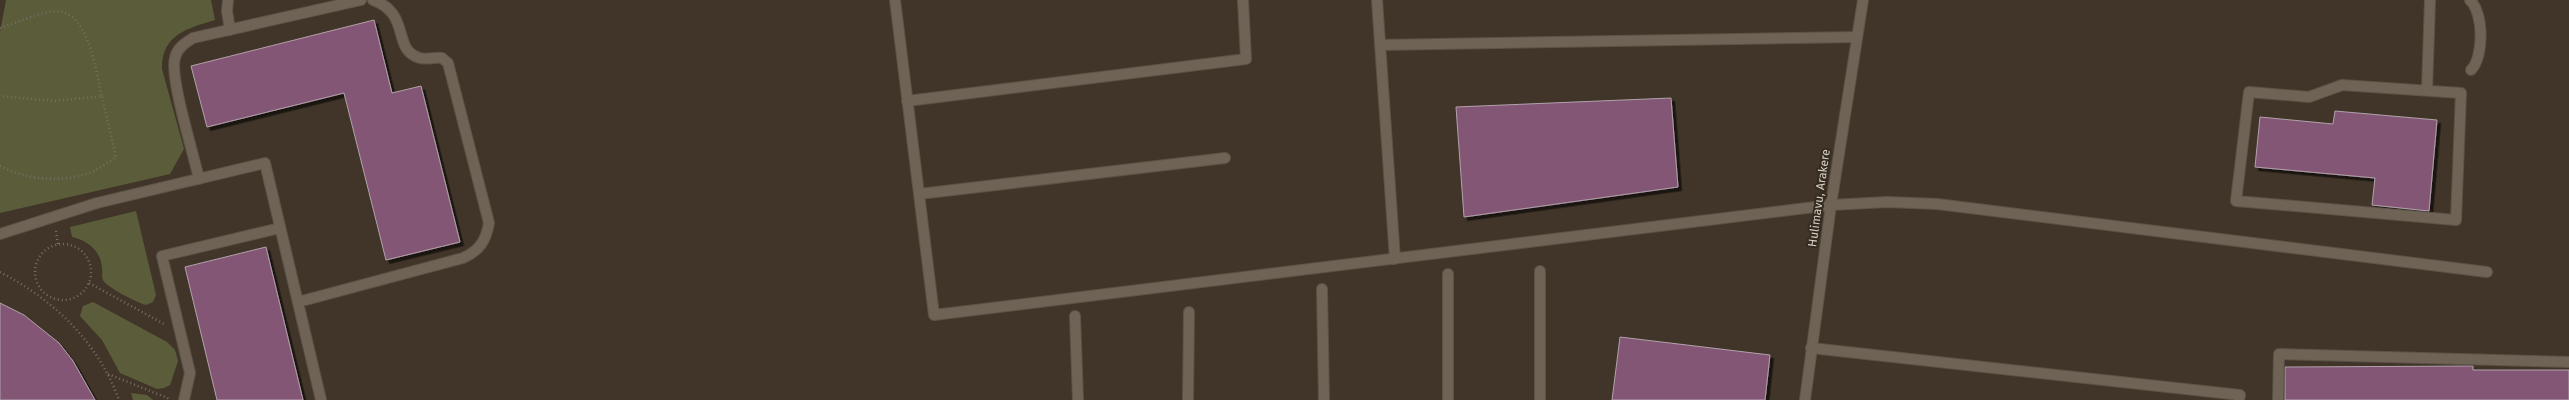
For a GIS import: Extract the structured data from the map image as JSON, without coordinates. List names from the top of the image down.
{
  "streets": {
    "street": ["Hulimavu, Arakere"]
  }
}
